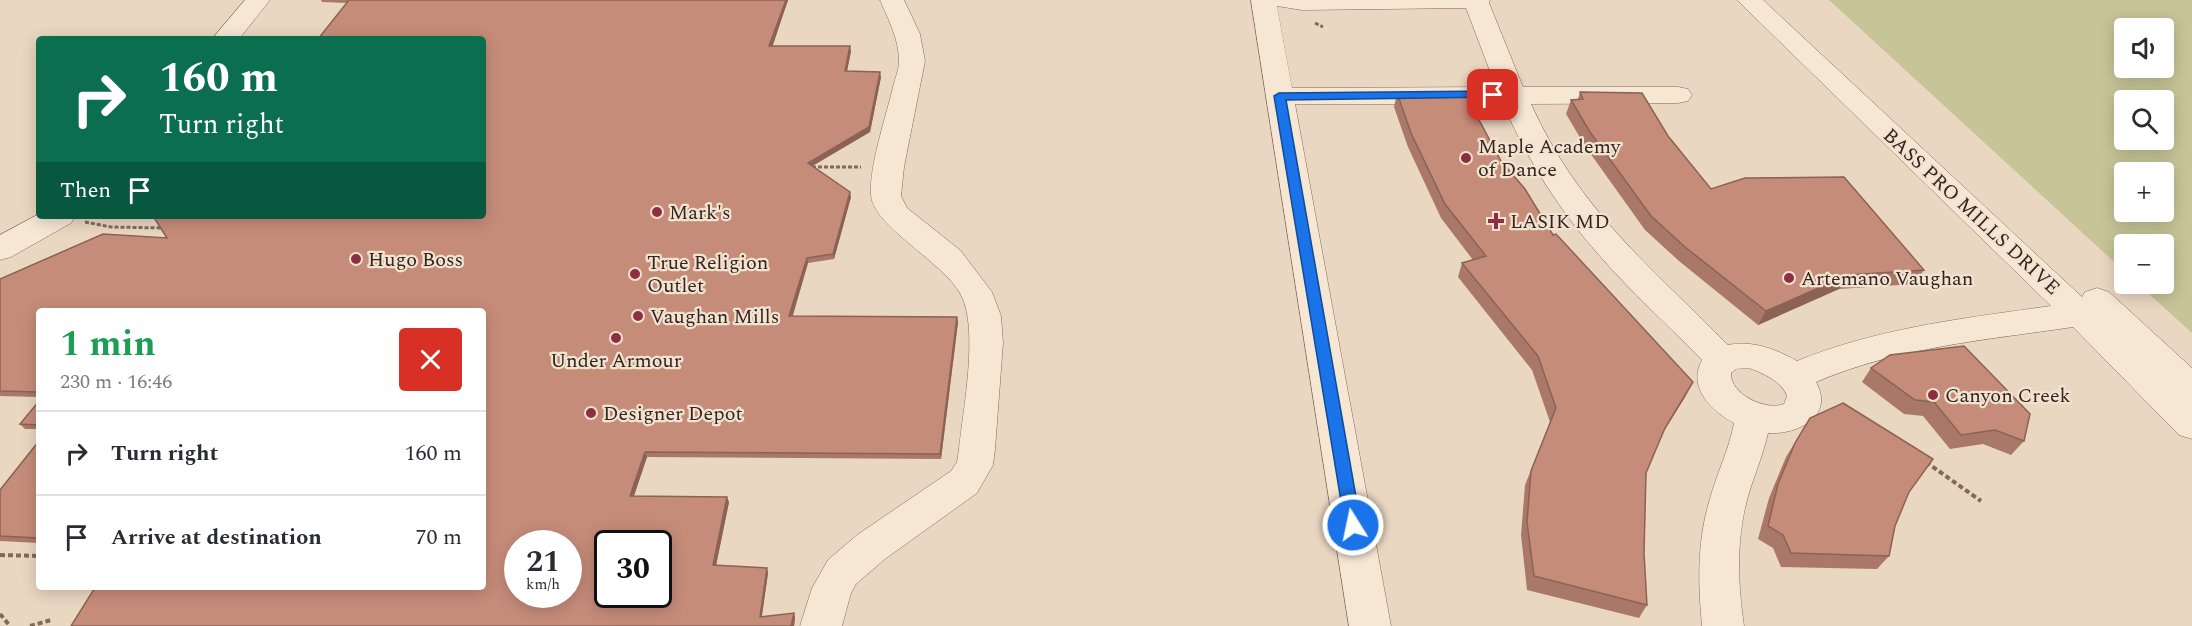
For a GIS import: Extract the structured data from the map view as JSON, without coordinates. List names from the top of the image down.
{
  "streets": {
    "street": ["BASS PRO MILLS DRIVE"]
  },
  "places": {
    "other": [
      "Maple Academy of Dance",
      "Mark's",
      "Hugo Boss",
      "True Religion Outlet",
      "Artemano Vaughan",
      "Vaughan Mills",
      "Under Armour",
      "Canyon Creek",
      "Designer Depot"
    ],
    "health": ["LASIK MD"]
  },
  "page": {
    "map_buttons": ["+", "−"],
    "turn": ["160 m", "Turn right"],
    "then": "Then",
    "heading": ["1 min", "230 m · 16:46"],
    "list": [
      {
        "name": "Turn right",
        "value": "160 m"
      },
      {
        "name": "Arrive at destination",
        "value": "70 m"
      }
    ],
    "speed": "21 km/h",
    "limit": "30"
  }
}
